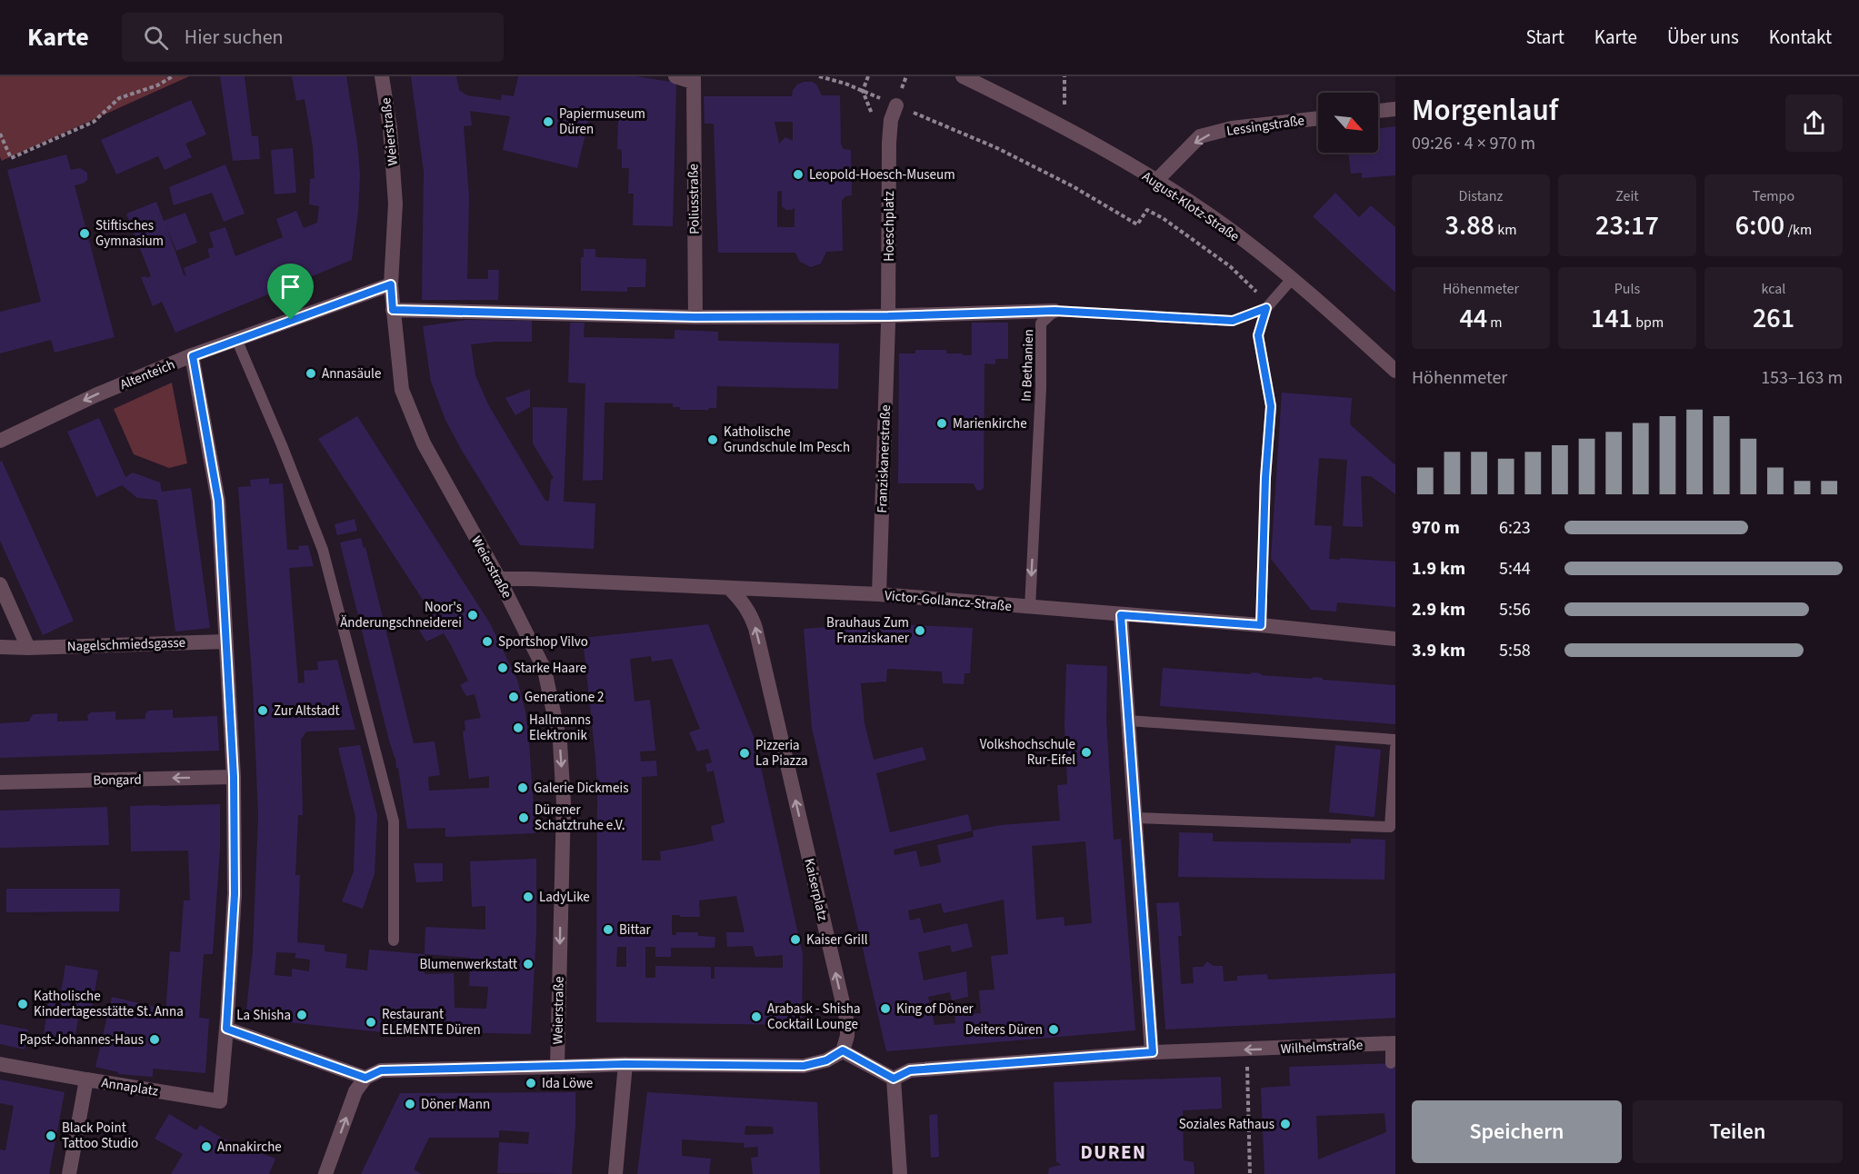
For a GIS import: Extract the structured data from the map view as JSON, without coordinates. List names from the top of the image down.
{
  "streets": {
    "street": [
      "Lessingstraße",
      "Weierstraße",
      "Poliusstraße",
      "August-Klotz-Straße",
      "Hoeschplatz",
      "Altenteich",
      "Franziskanerstraße",
      "Victor-Gollancz-Straße",
      "Nagelschmiedsgasse",
      "Bongard",
      "Kaiserplatz",
      "Wilhelmstraße",
      "Annaplatz"
    ],
    "lane": ["In Bethanien"]
  },
  "crossings": [
    ["Lessingstraße", "August-Klotz-Straße"],
    ["Weierstraße", "Altenteich"],
    ["Weierstraße", "Victor-Gollancz-Straße"],
    ["Hoeschplatz", "Franziskanerstraße"],
    ["In Bethanien", "Victor-Gollancz-Straße"],
    ["Franziskanerstraße", "Victor-Gollancz-Straße"],
    ["Victor-Gollancz-Straße", "Kaiserplatz"]
  ],
  "one_way": [
    "Lessingstraße",
    "Weierstraße",
    "In Bethanien",
    "Altenteich",
    "Bongard",
    "Kaiserplatz"
  ],
  "districts": ["DUREN"],
  "places": [
    "Papiermuseum Düren",
    "Leopold-Hoesch-Museum",
    "Stiftisches Gymnasium",
    "Annasäule",
    "Marienkirche",
    "Katholische Grundschule Im Pesch",
    "Noor's Änderungschneiderei",
    "Brauhaus Zum Franziskaner",
    "Sportshop Vilvo",
    "Starke Haare",
    "Generatione 2",
    "Zur Altstadt",
    "Hallmanns Elektronik",
    "Volkshochschule Rur-Eifel",
    "Pizzeria La Piazza",
    "Galerie Dickmeis",
    "Dürener Schatztruhe e.V.",
    "LadyLike",
    "Bittar",
    "Kaiser Grill",
    "Blumenwerkstatt",
    "Katholische Kindertagesstätte St. Anna",
    "King of Döner",
    "La Shisha",
    "Arabask - Shisha Cocktail Lounge",
    "Restaurant ELEMENTE Düren",
    "Deiters Düren",
    "Papst-Johannes-Haus",
    "Ida Löwe",
    "Döner Mann",
    "Soziales Rathaus",
    "Black Point Tattoo Studio",
    "Annakirche"
  ],
  "north": "bottom right",
  "page": {
    "header": "Karte",
    "search": "Hier suchen",
    "nav": [
      "Start",
      "Karte",
      "Über uns",
      "Kontakt"
    ],
    "heading": ["Morgenlauf", "09:26 · 4 × 970 m"],
    "stats": [
      ["Distanz", "3.88 km"],
      ["Zeit", "23:17"],
      ["Tempo", "6:00 /km"],
      ["Höhenmeter", "44 m"],
      ["Puls", "141 bpm"],
      ["kcal", "261"]
    ],
    "chart": ["Höhenmeter", "153–163 m"],
    "list": [
      {
        "name": "970 m",
        "note": "6:23"
      },
      {
        "name": "1.9 km",
        "note": "5:44"
      },
      {
        "name": "2.9 km",
        "note": "5:56"
      },
      {
        "name": "3.9 km",
        "note": "5:58"
      }
    ],
    "buttons": ["Speichern", "Teilen"]
  }
}
